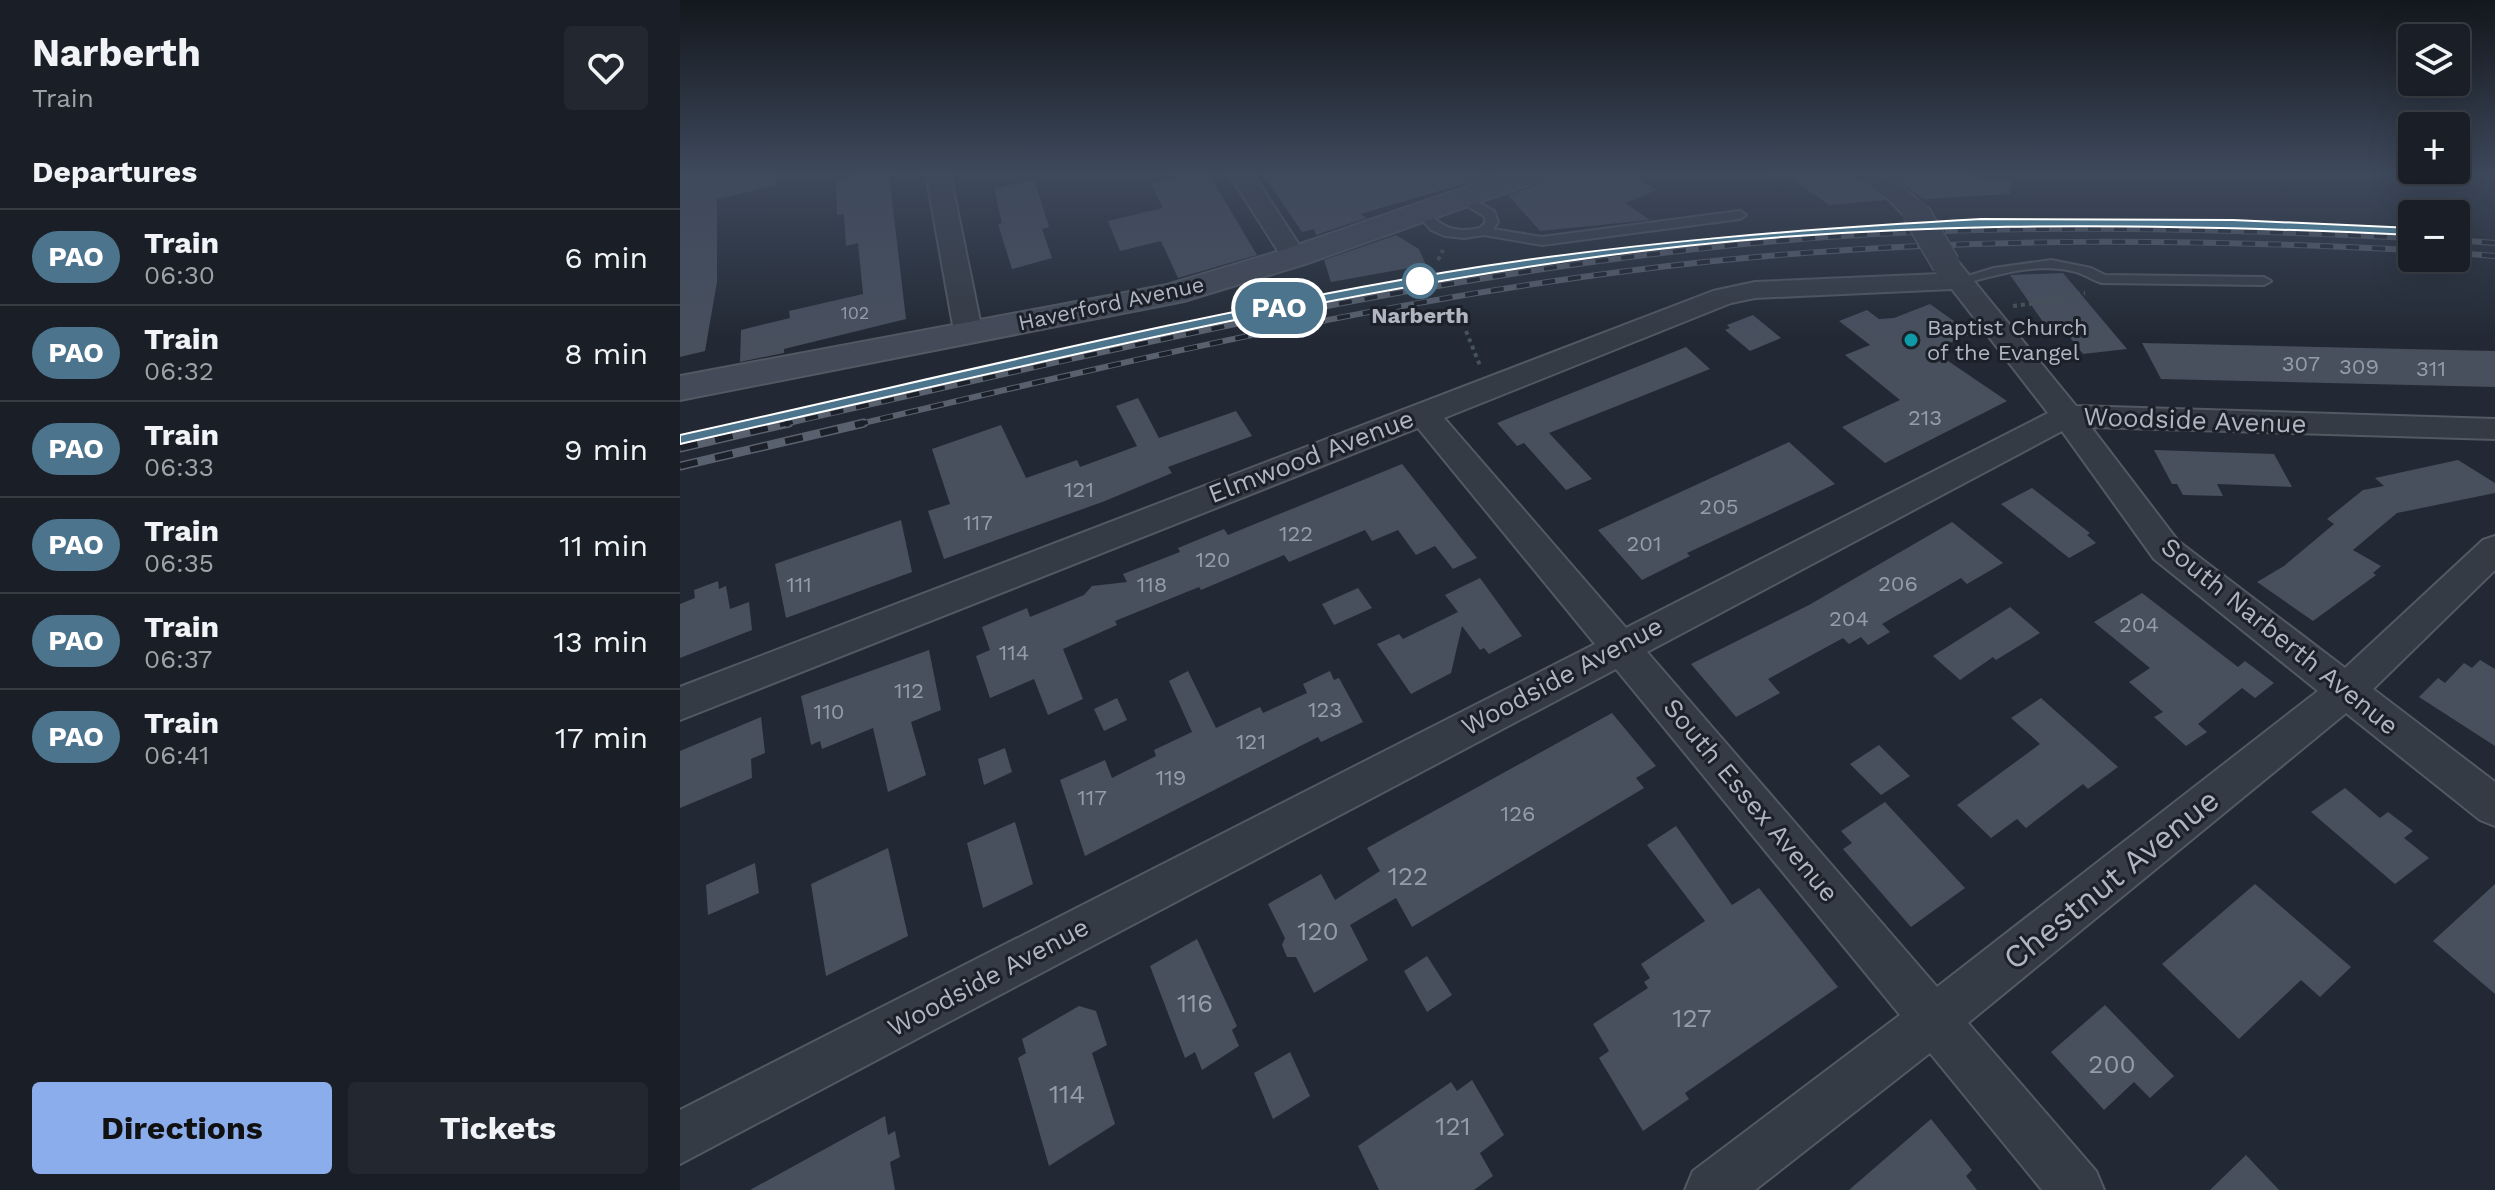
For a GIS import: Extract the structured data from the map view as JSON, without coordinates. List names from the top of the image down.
{
  "streets": {
    "street": [
      "Haverford Avenue",
      "Woodside Avenue",
      "Elmwood Avenue",
      "South Narberth Avenue",
      "South Essex Avenue",
      "Chestnut Avenue"
    ]
  },
  "crossings": [
    ["Woodside Avenue", "South Narberth Avenue"],
    ["Woodside Avenue", "South Essex Avenue"],
    ["Elmwood Avenue", "South Narberth Avenue"],
    ["Elmwood Avenue", "South Essex Avenue"],
    ["South Narberth Avenue", "Chestnut Avenue"],
    ["South Essex Avenue", "Chestnut Avenue"]
  ],
  "places": ["Narberth", "Baptist Church of the Evangel"],
  "house_numbers": [
    "102",
    "307",
    "309",
    "311",
    "213",
    "121",
    "205",
    "117",
    "122",
    "201",
    "120",
    "206",
    "111",
    "118",
    "204",
    "204",
    "114",
    "112",
    "123",
    "110",
    "121",
    "119",
    "117",
    "126",
    "122",
    "120",
    "116",
    "127",
    "200",
    "114",
    "121"
  ],
  "page": {
    "heading": [
      ["Narberth", "Train"],
      "Departures"
    ],
    "on_map": "PAO",
    "map_buttons": ["+", "−"],
    "list": [
      {
        "mark": "PAO",
        "name": "Train",
        "note": "06:30",
        "value": "6 min"
      },
      {
        "mark": "PAO",
        "name": "Train",
        "note": "06:32",
        "value": "8 min"
      },
      {
        "mark": "PAO",
        "name": "Train",
        "note": "06:33",
        "value": "9 min"
      },
      {
        "mark": "PAO",
        "name": "Train",
        "note": "06:35",
        "value": "11 min"
      },
      {
        "mark": "PAO",
        "name": "Train",
        "note": "06:37",
        "value": "13 min"
      },
      {
        "mark": "PAO",
        "name": "Train",
        "note": "06:41",
        "value": "17 min"
      }
    ],
    "buttons": ["Directions", "Tickets"]
  }
}
